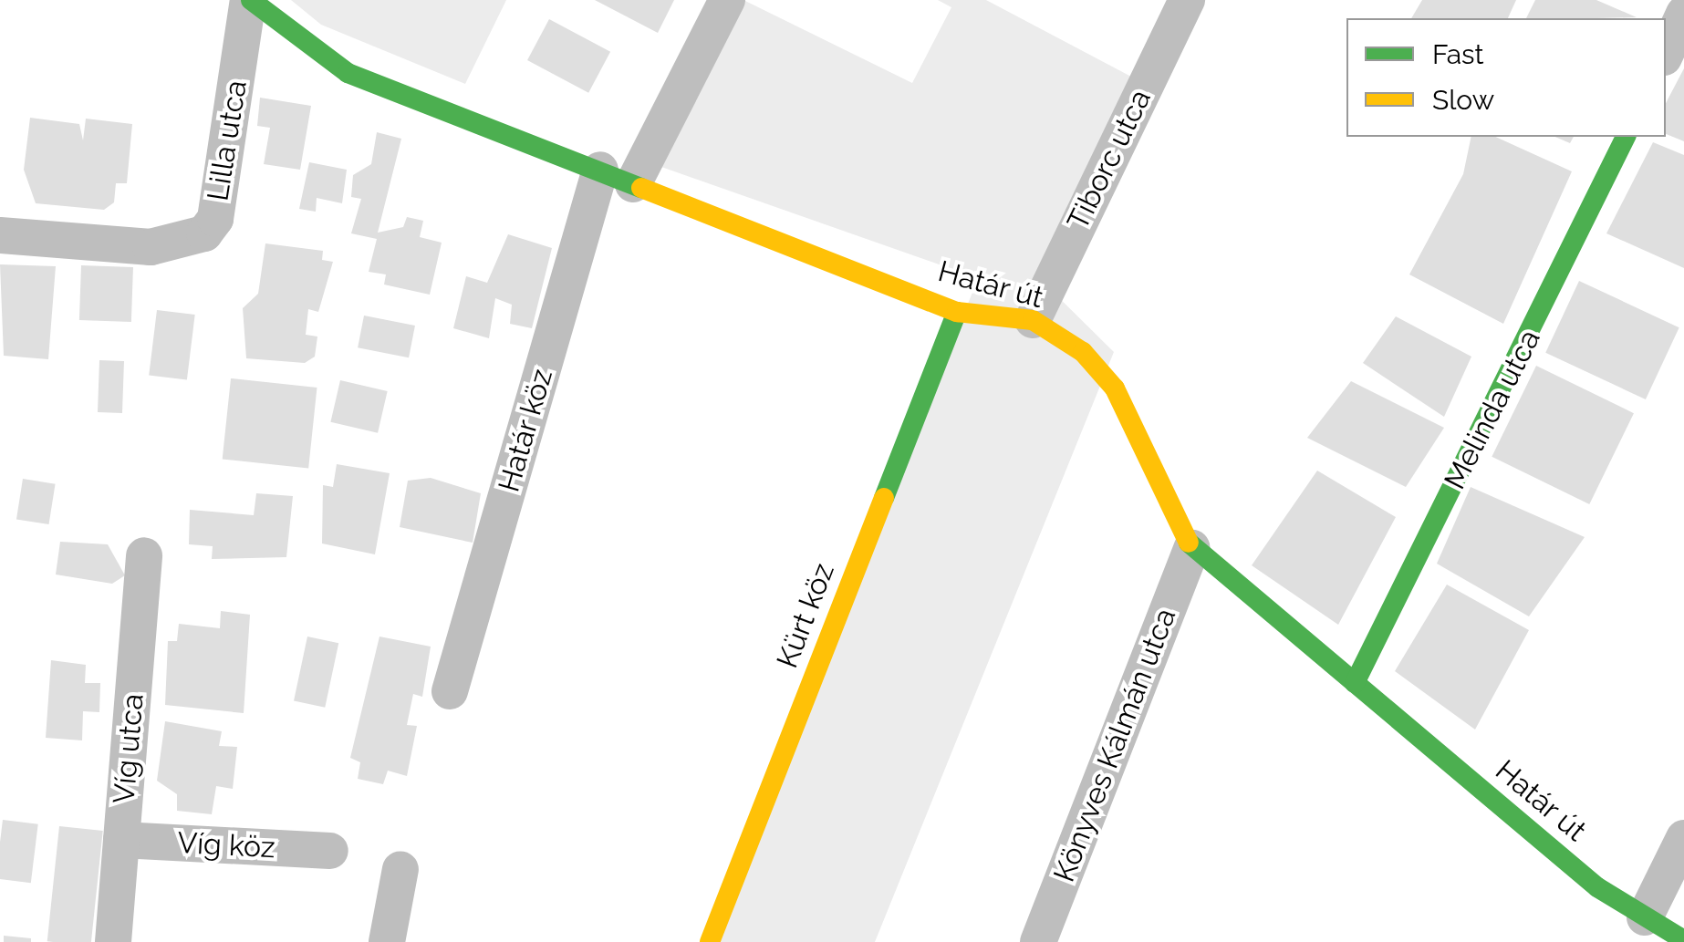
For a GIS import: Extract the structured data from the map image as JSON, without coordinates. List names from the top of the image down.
{
  "streets": {
    "street": [
      "Lilla utca",
      "Tiborc utca",
      "Határ út",
      "Melinda utca",
      "Határ köz",
      "Kürt köz",
      "Könyves Kálmán utca",
      "Víg utca",
      "Víg köz"
    ]
  },
  "crossings": [
    ["Lilla utca", "Határ út"],
    ["Tiborc utca", "Határ út"],
    ["Határ út", "Melinda utca"],
    ["Határ út", "Határ köz"],
    ["Határ út", "Kürt köz"],
    ["Határ út", "Könyves Kálmán utca"],
    ["Víg utca", "Víg köz"]
  ],
  "legend": ["Fast", "Slow"]
}
